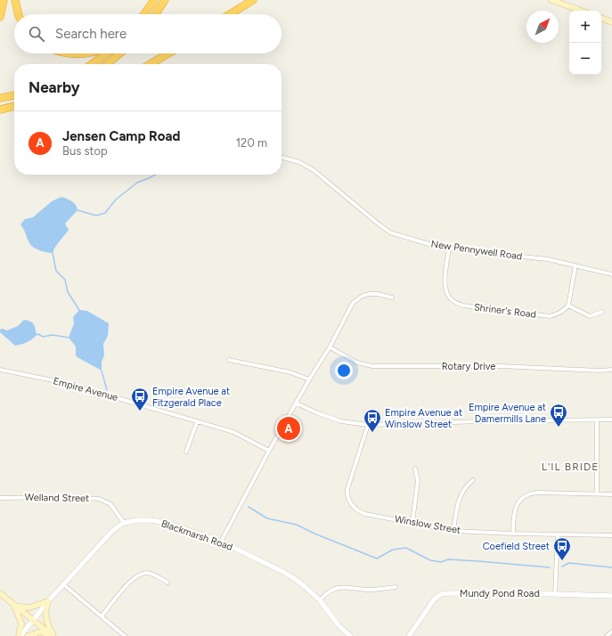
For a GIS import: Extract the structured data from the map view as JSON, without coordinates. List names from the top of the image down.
{
  "streets": {
    "street": [
      "New Pennywell Road",
      "Shriner's Road",
      "Rotary Drive",
      "Empire Avenue",
      "Welland Street",
      "Winslow Street",
      "Blackmarsh Road",
      "Mundy Pond Road"
    ]
  },
  "crossings": [
    ["New Pennywell Road", "Shriner's Road"],
    ["Welland Street", "Blackmarsh Road"]
  ],
  "districts": ["L'IL BRIDE"],
  "places": {
    "bus stop": [
      "Empire Avenue at Fitzgerald Place",
      "Empire Avenue at Damermills Lane",
      "Empire Avenue at Winslow Street",
      "Coefield Street"
    ]
  },
  "north": "top right",
  "page": {
    "map_buttons": ["+", "−"],
    "search": "Search here",
    "heading": "Nearby",
    "list": [
      {
        "mark": "A",
        "name": "Jensen Camp Road",
        "note": "Bus stop",
        "value": "120 m"
      }
    ],
    "pins": "A"
  }
}
